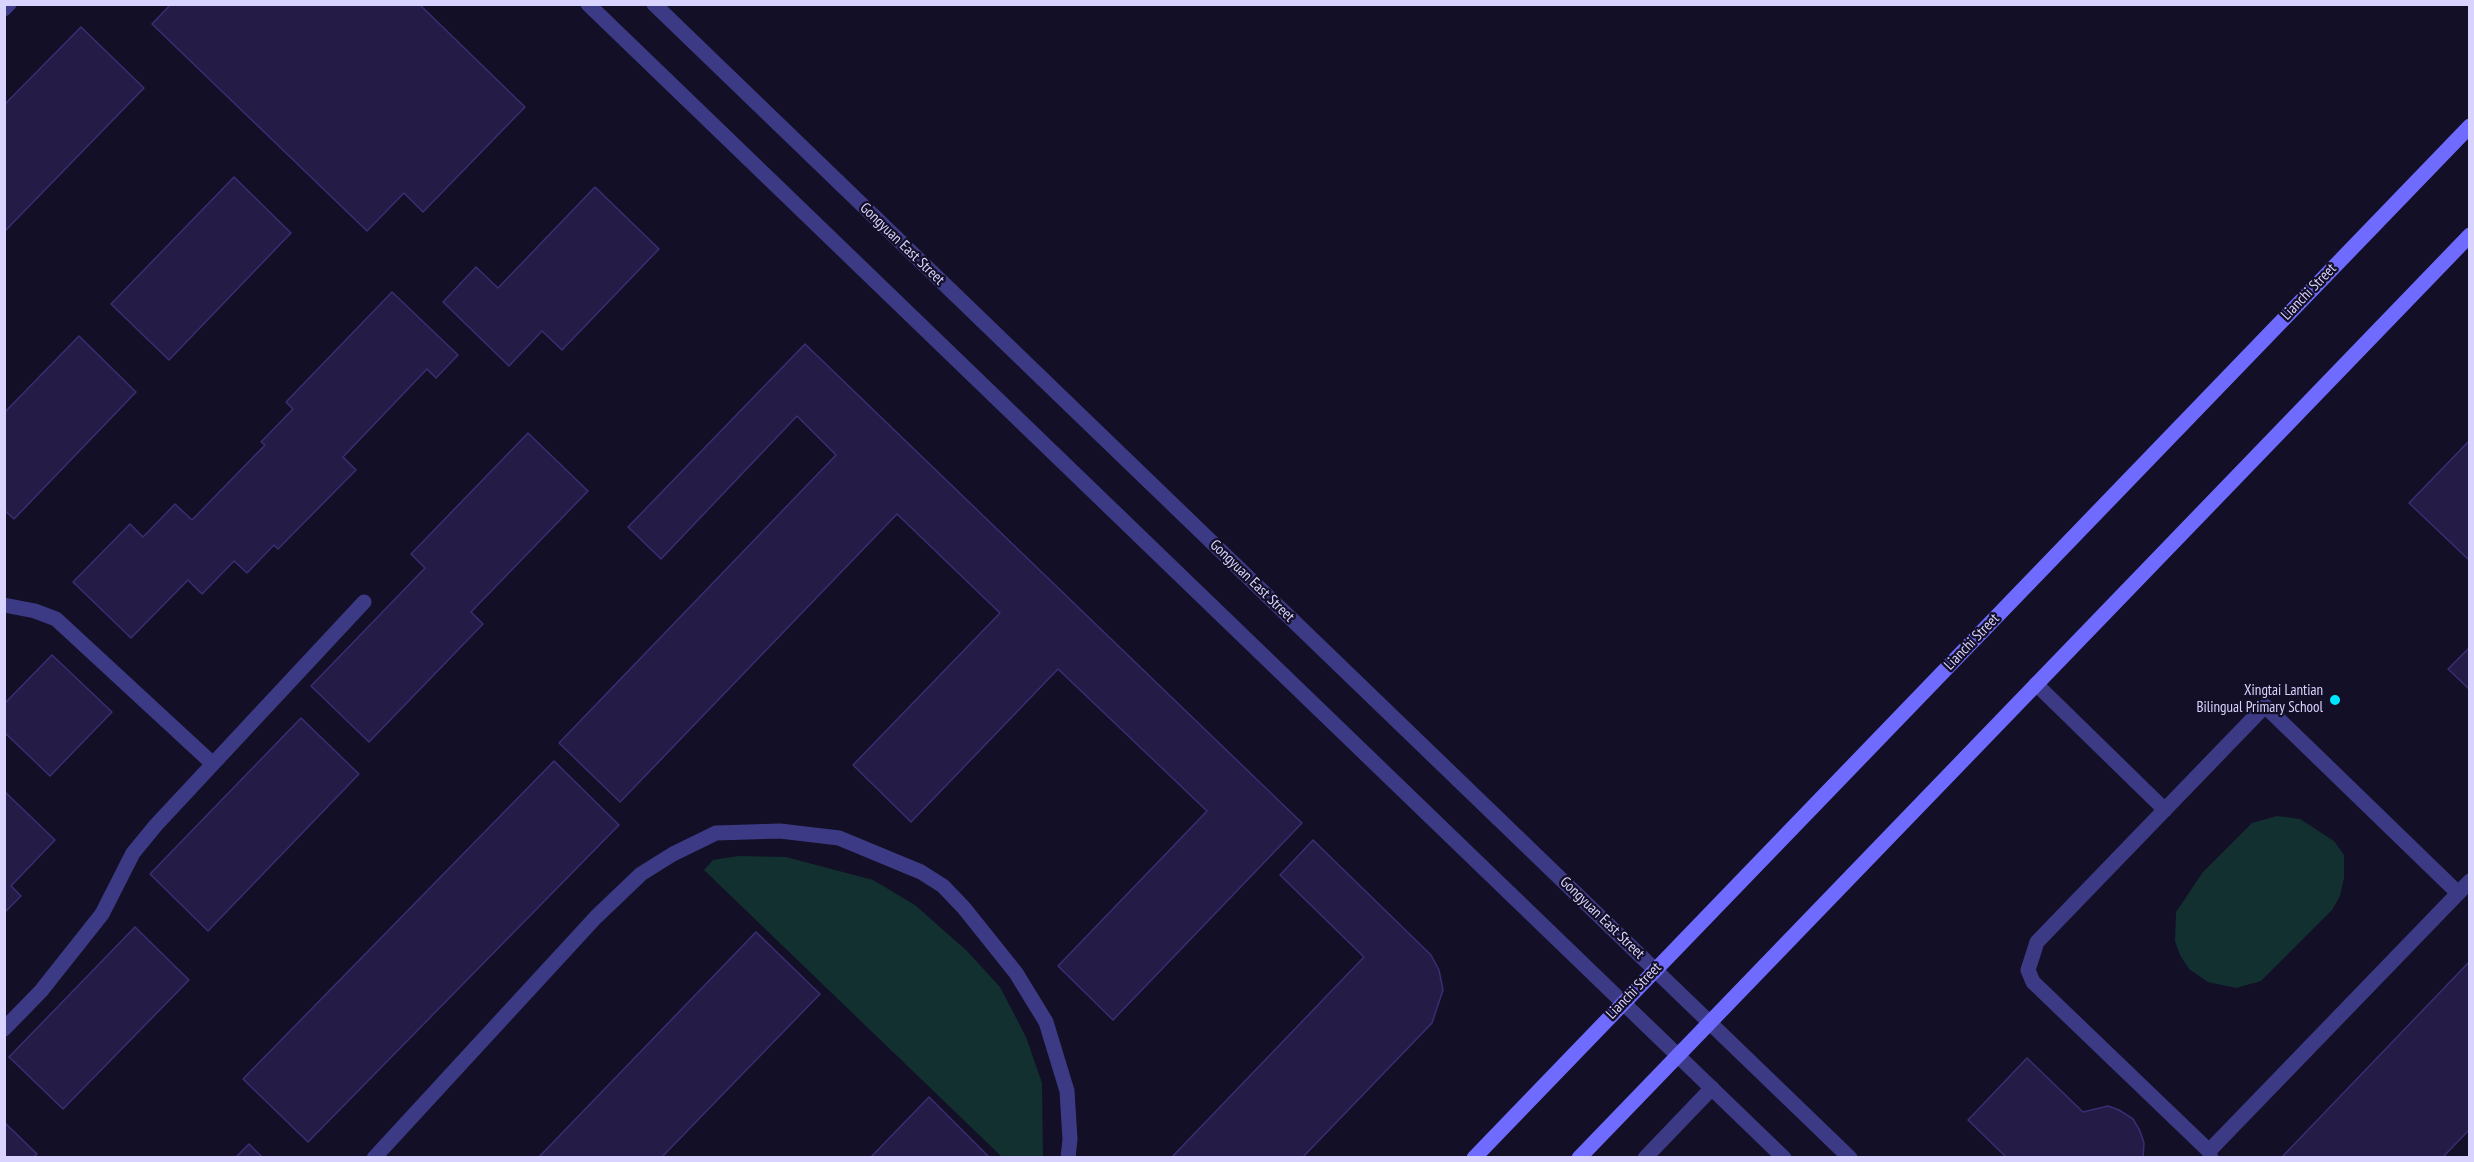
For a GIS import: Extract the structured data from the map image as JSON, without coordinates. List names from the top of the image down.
{
  "streets": {
    "main road": ["Lianchi Street"],
    "street": ["Gongyuan East Street"]
  },
  "crossings": [
    ["Gongyuan East Street", "Lianchi Street"]
  ],
  "places": ["Xingtai Lantian Bilingual Primary School"]
}
